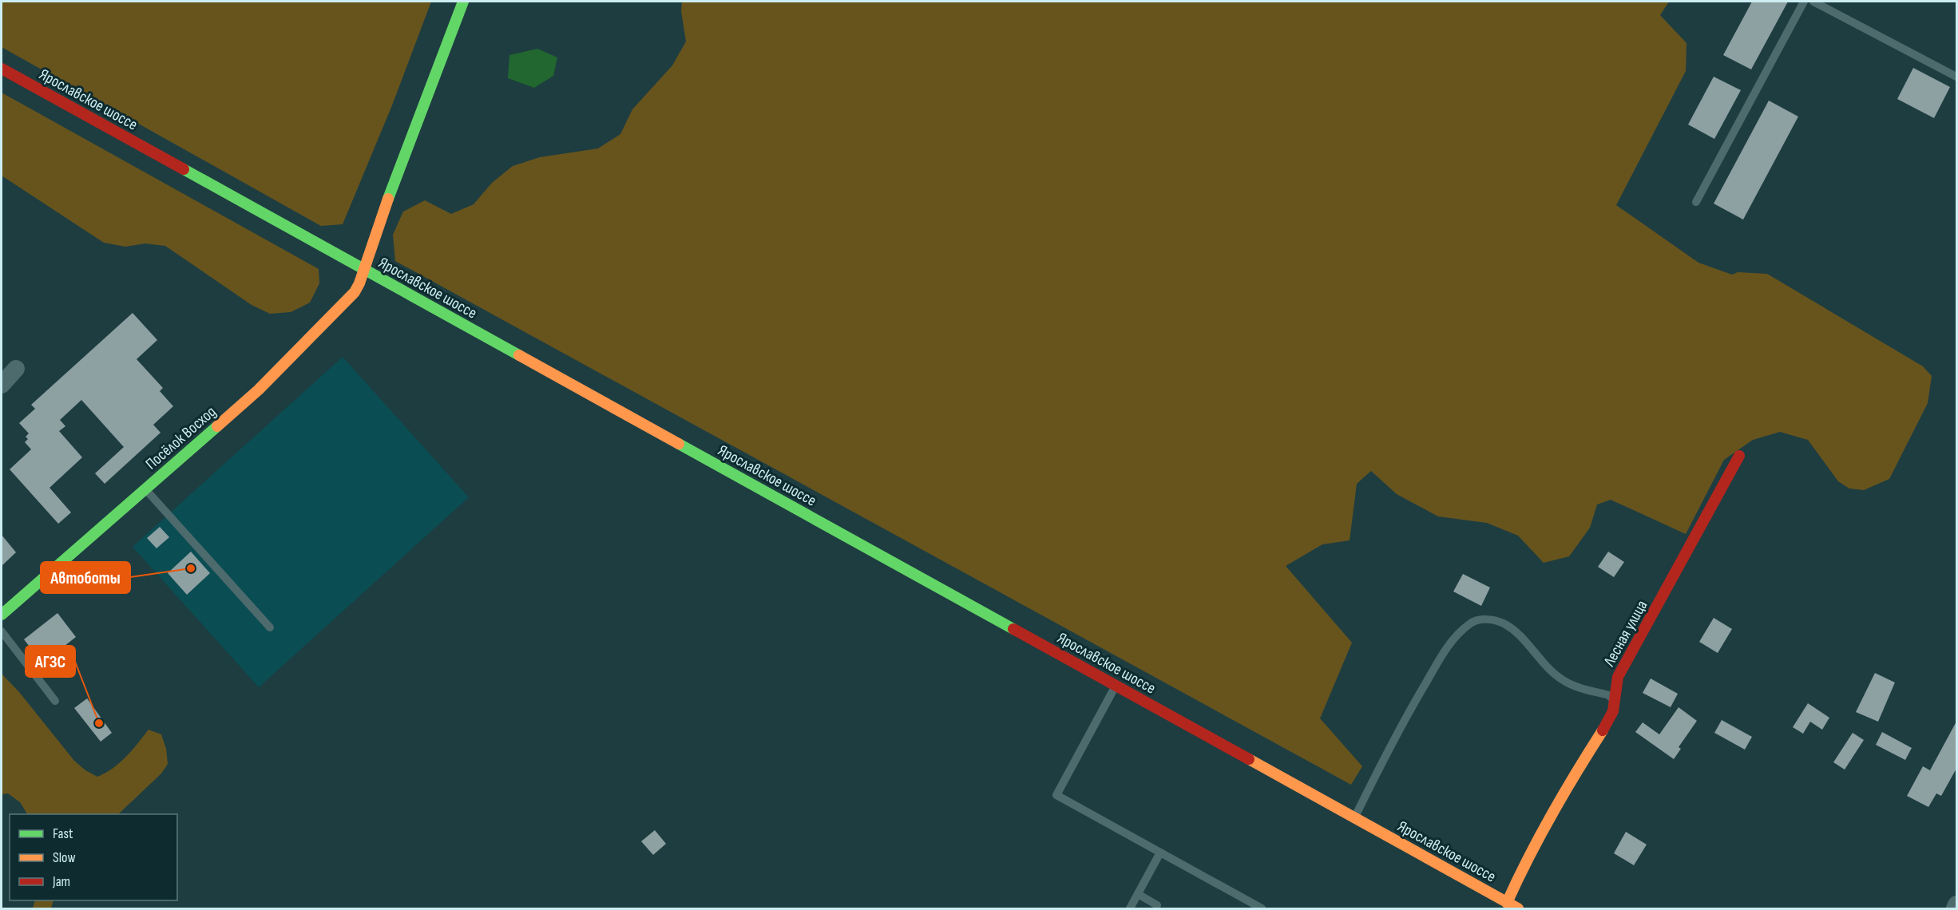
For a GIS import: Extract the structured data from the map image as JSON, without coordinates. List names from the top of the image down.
{
  "streets": {
    "main road": ["Ярославское шоссе", "Посёлок Восход", "Лесная улица"]
  },
  "crossings": [
    ["Ярославское шоссе", "Посёлок Восход"],
    ["Ярославское шоссе", "Лесная улица"]
  ],
  "places": ["Автоботы", "АГЗС"],
  "legend": ["Fast", "Slow", "Jam"]
}
